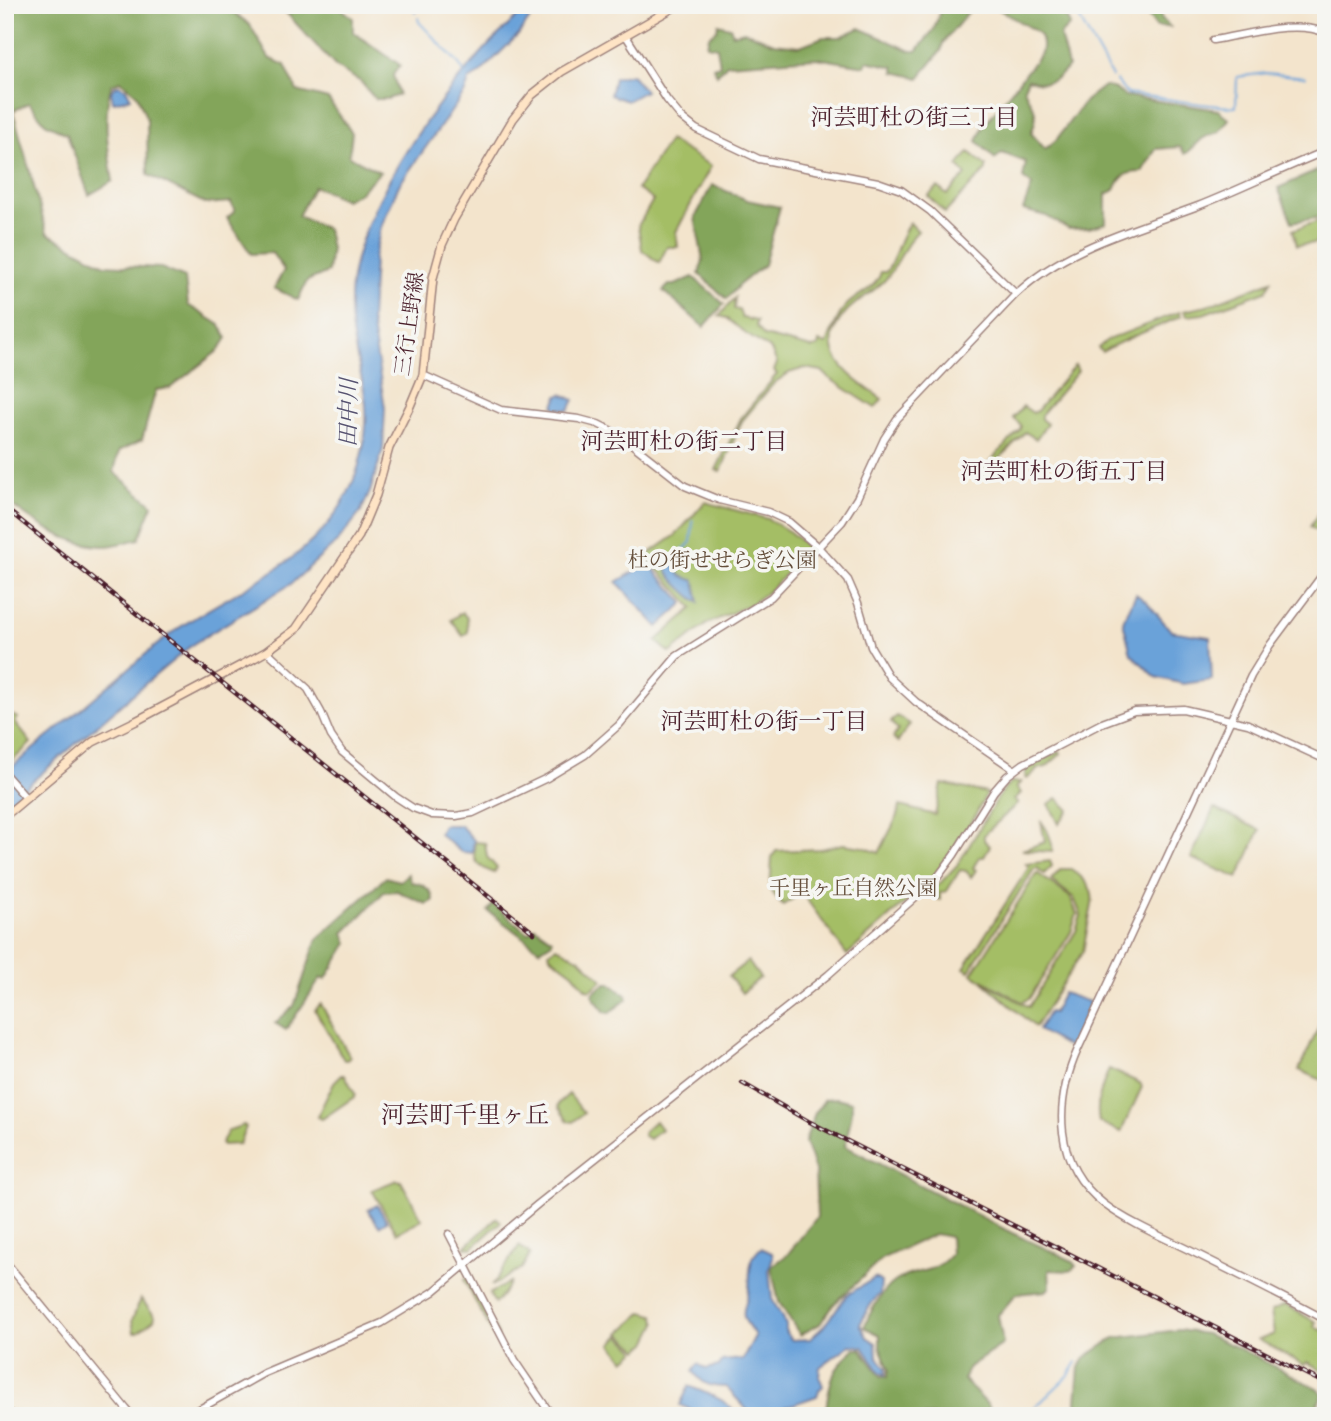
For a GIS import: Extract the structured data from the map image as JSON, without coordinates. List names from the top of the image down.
{
  "streets": {
    "main road": ["三行上野線"]
  },
  "districts": [
    "河芸町杜の街三丁目",
    "河芸町杜の街二丁目",
    "河芸町杜の街五丁目",
    "河芸町杜の街一丁目",
    "河芸町千里ヶ丘"
  ],
  "water": ["田中川"],
  "parks": ["杜の街せせらぎ公園", "千里ヶ丘自然公園"]
}
